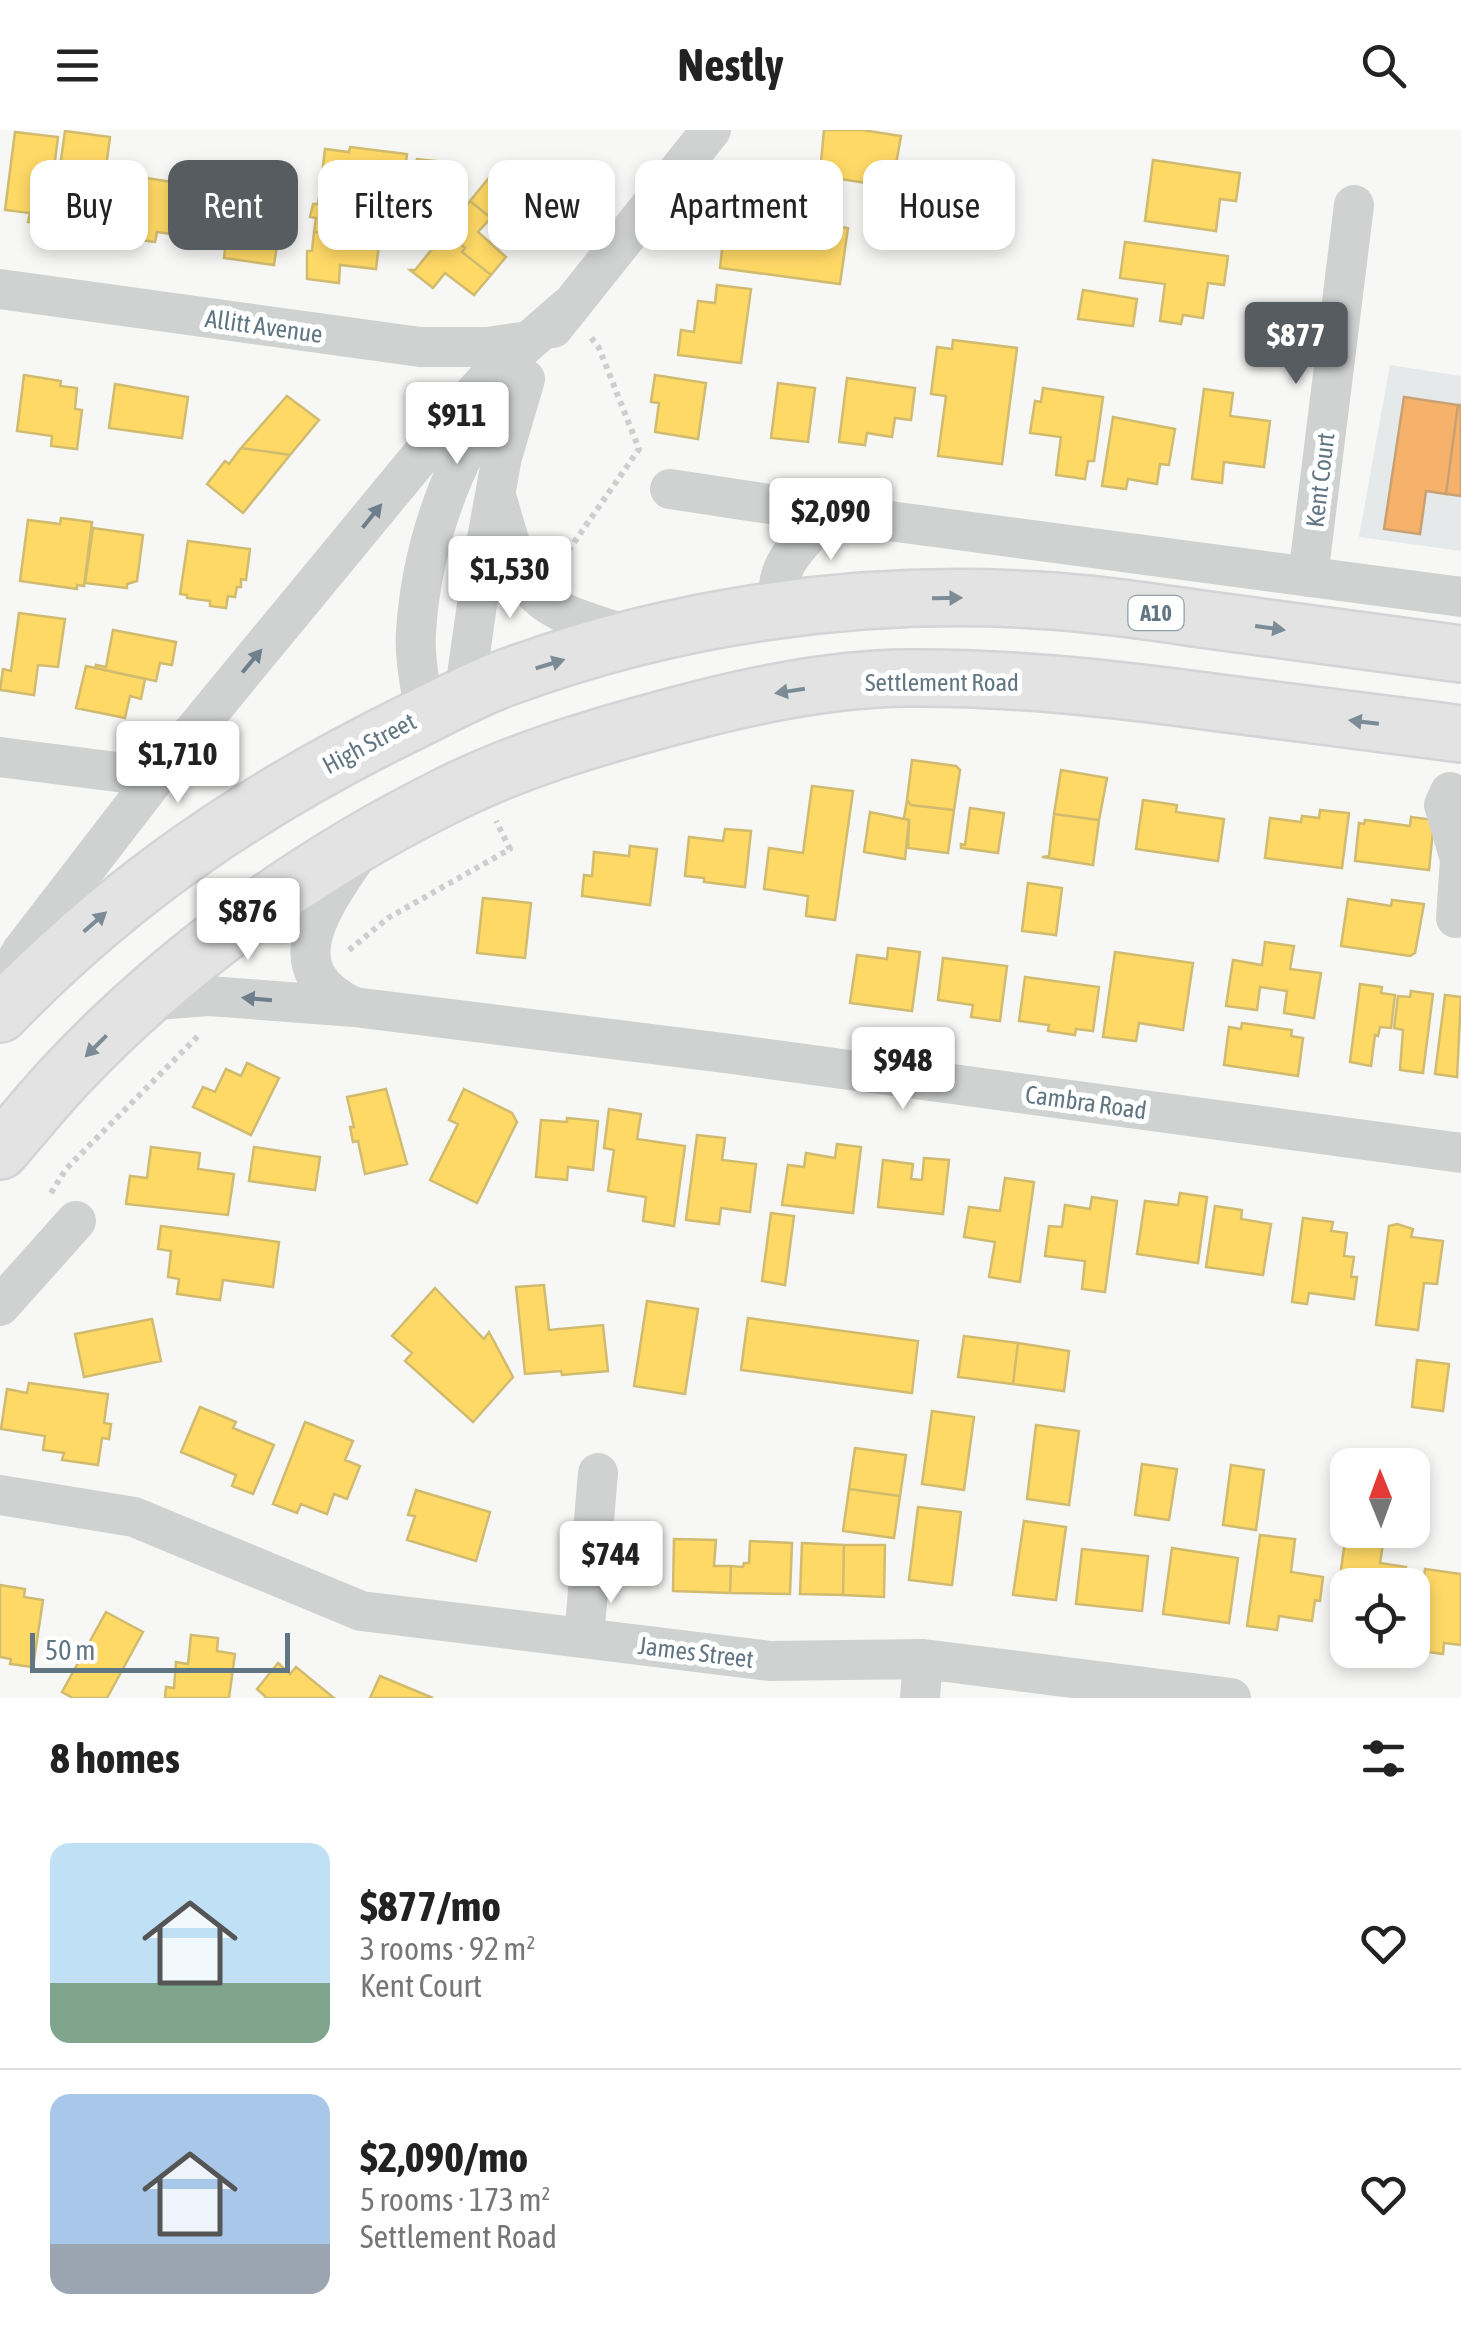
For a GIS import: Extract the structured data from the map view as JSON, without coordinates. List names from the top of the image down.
{
  "streets": {
    "highway": ["A10", "Settlement Road", "High Street"],
    "street": [
      "Allitt Avenue",
      "Kent Court",
      "Cambra Road",
      "James Street"
    ]
  },
  "crossings": [
    ["Allitt Avenue", "High Street"],
    ["A10", "High Street"]
  ],
  "one_way": ["High Street"],
  "scale_bar": "50 m",
  "north": "top",
  "page": {
    "header": "Nestly",
    "chip": [
      "Buy",
      "Rent",
      "Filters",
      "New",
      "Apartment",
      "House"
    ],
    "price": [
      "$877",
      "$911",
      "$2,090",
      "$1,530",
      "$1,710",
      "$876",
      "$948",
      "$744"
    ],
    "scale": "50 m",
    "heading": "8 homes",
    "list": [
      {
        "name": "$877/mo",
        "note": "3 rooms · 92 m² · Kent Court"
      },
      {
        "name": "$2,090/mo",
        "note": "5 rooms · 173 m² · Settlement Road"
      }
    ]
  }
}
